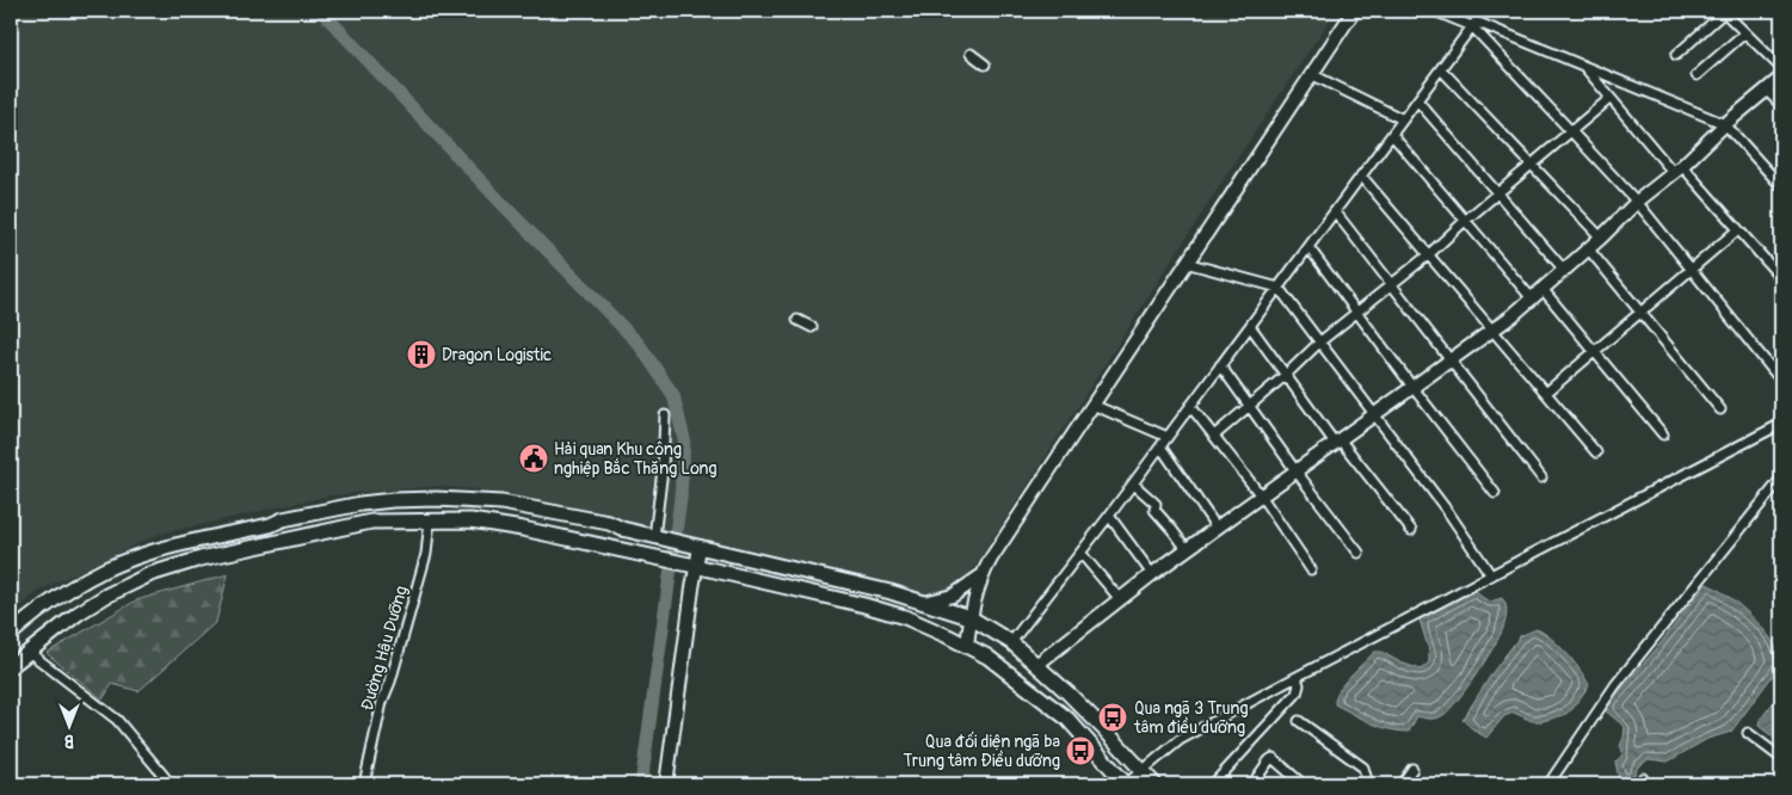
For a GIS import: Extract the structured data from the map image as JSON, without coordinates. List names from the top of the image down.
{
  "streets": {
    "street": ["Đường Hậu Dưỡng"]
  },
  "places": {
    "building": ["Dragon Logistic"],
    "public building": ["Hải quan Khu công nghiệp Bắc Thăng Long"],
    "bus stop": ["Qua ngã 3 Trung tâm điều dưỡng", "Qua đối diện ngã ba Trung tâm Điều dưỡng"]
  },
  "north": "bottom"
}
